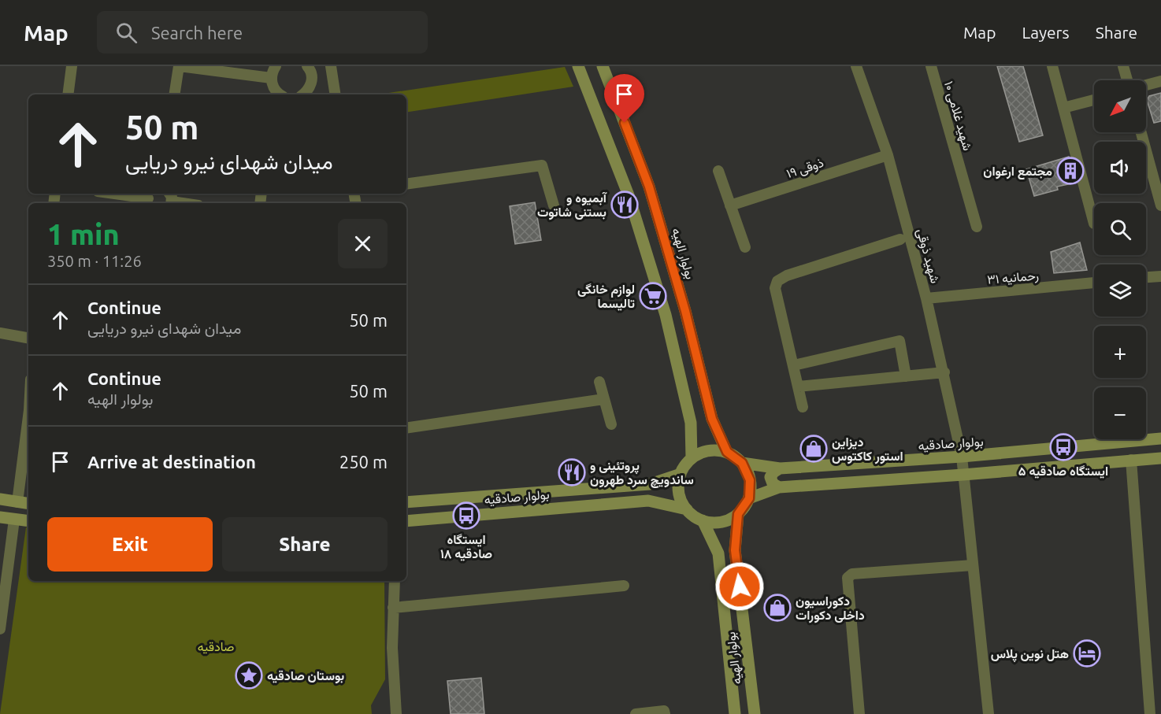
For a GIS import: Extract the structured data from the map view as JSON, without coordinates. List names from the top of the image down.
{
  "streets": {
    "main road": ["بولوار الهیه", "بولوار صادقیه"],
    "street": [
      "شهید غلامی ۱۰",
      "ذوقی ۱۹",
      "شهید ذوقی",
      "رحمانیه ۳۱"
    ]
  },
  "crossings": [
    ["ذوقی ۱۹", "شهید ذوقی"],
    ["بولوار الهیه", "بولوار صادقیه"],
    ["شهید ذوقی", "رحمانیه ۳۱"],
    ["شهید ذوقی", "بولوار صادقیه"]
  ],
  "parks": ["صادقیه"],
  "places": {
    "building": ["مجتمع ارغوان"],
    "restaurant": ["آبمیوه و بستنی شاتوت", "پروتئینی و ساندویچ سرد طهرون"],
    "supermarket": ["لوازم خانگی تالیسما"],
    "bus stop": ["ایستگاه صادقیه ۵", "ایستگاه صادقیه ۱۸"],
    "shop": ["دیزاین استور کاکتوس", "دکوراسیون داخلی دکورات"],
    "hotel": ["هتل نوین پلاس"],
    "place": ["بوستان صادقیه"]
  },
  "north": "bottom left",
  "page": {
    "header": "Map",
    "search": "Search here",
    "nav": ["Map", "Layers", "Share"],
    "map_buttons": ["+", "−"],
    "turn": ["50 m", "میدان شهدای نیرو دریایی"],
    "heading": ["1 min", "350 m · 11:26"],
    "list": [
      {
        "name": "Continue",
        "note": "میدان شهدای نیرو دریایی",
        "value": "50 m"
      },
      {
        "name": "Continue",
        "note": "بولوار الهیه",
        "value": "50 m"
      },
      {
        "name": "Arrive at destination",
        "value": "250 m"
      }
    ],
    "buttons": ["Exit", "Share"]
  }
}
